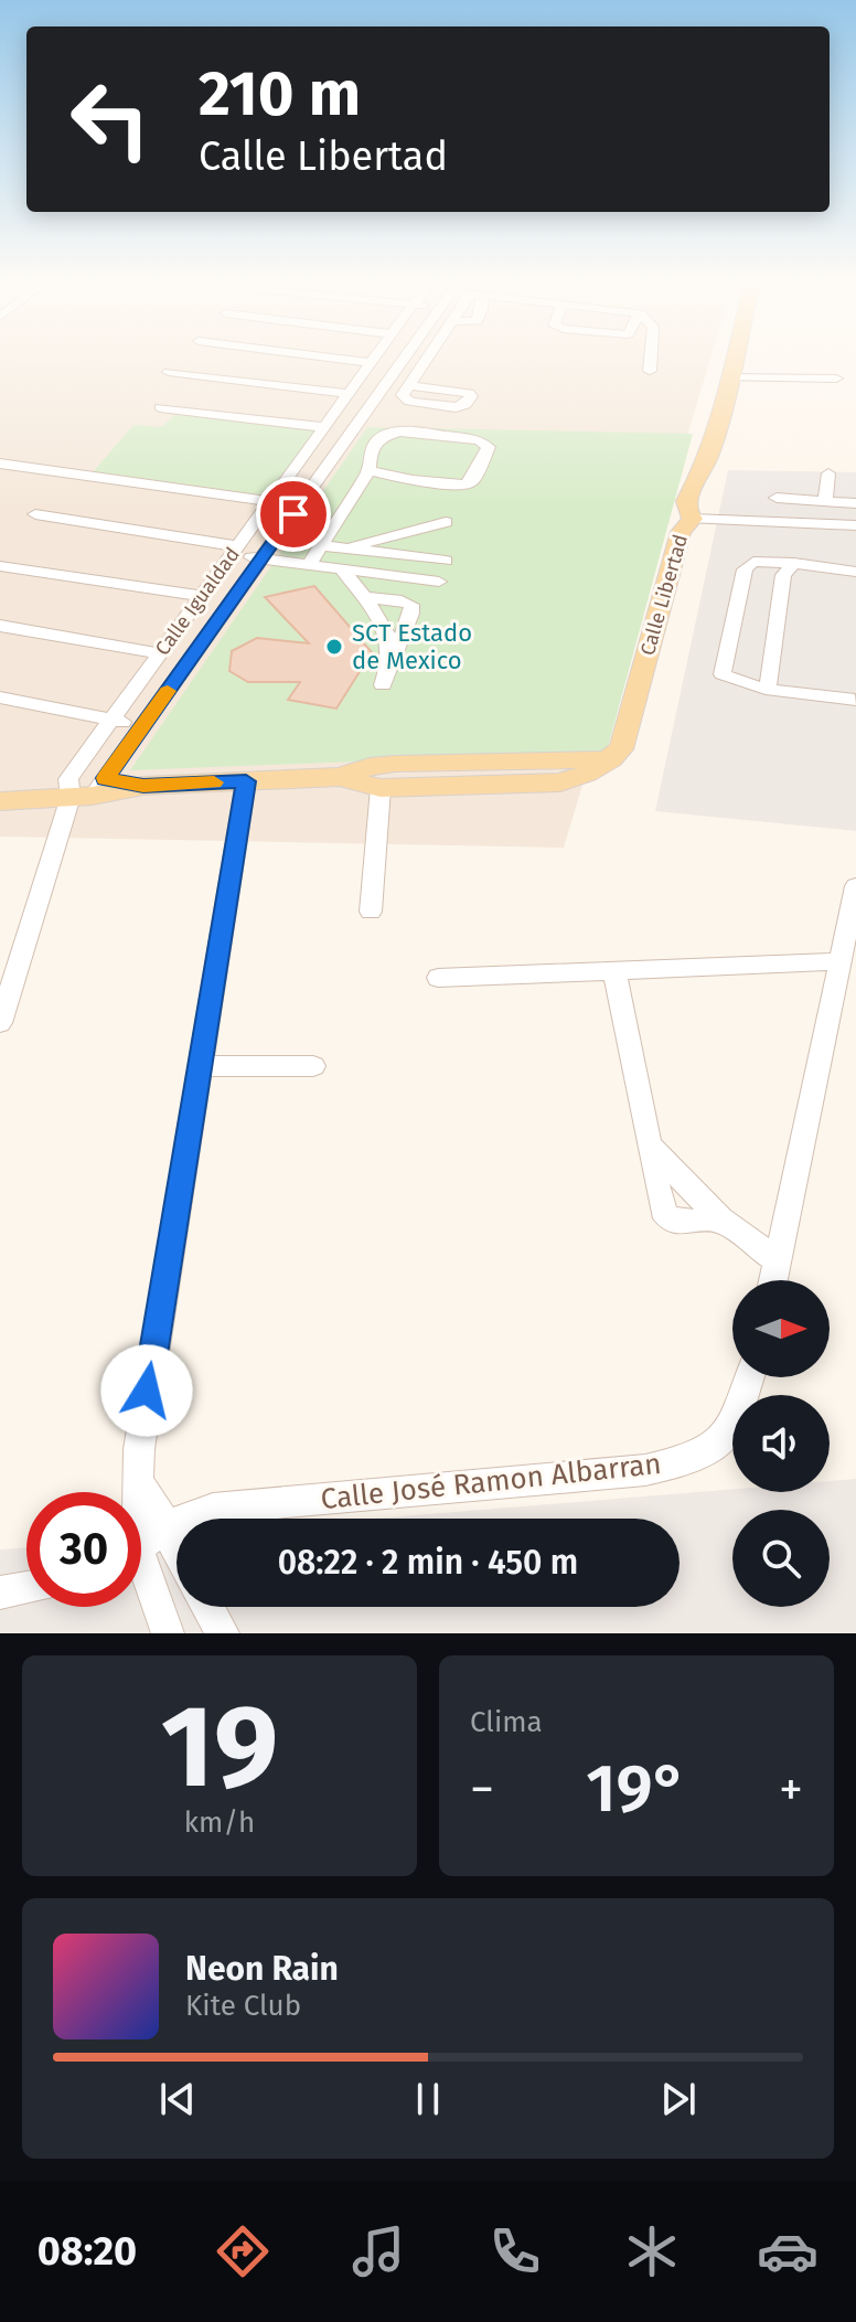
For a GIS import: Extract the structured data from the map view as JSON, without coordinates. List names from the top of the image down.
{
  "streets": {
    "main road": ["Calle Libertad"],
    "street": ["Calle Igualdad", "Calle José Ramon Albarran"]
  },
  "places": ["SCT Estado de Mexico"],
  "north": "right",
  "page": {
    "turn": ["210 m", "Calle Libertad"],
    "limit": "30",
    "trip": "08:22 · 2 min · 450 m",
    "tile": [
      ["19", "km/h"],
      "Clima"
    ],
    "heat": ["−", "19°", "+"],
    "song": ["Neon Rain", "Kite Club"],
    "tabs": "08:20"
  }
}
